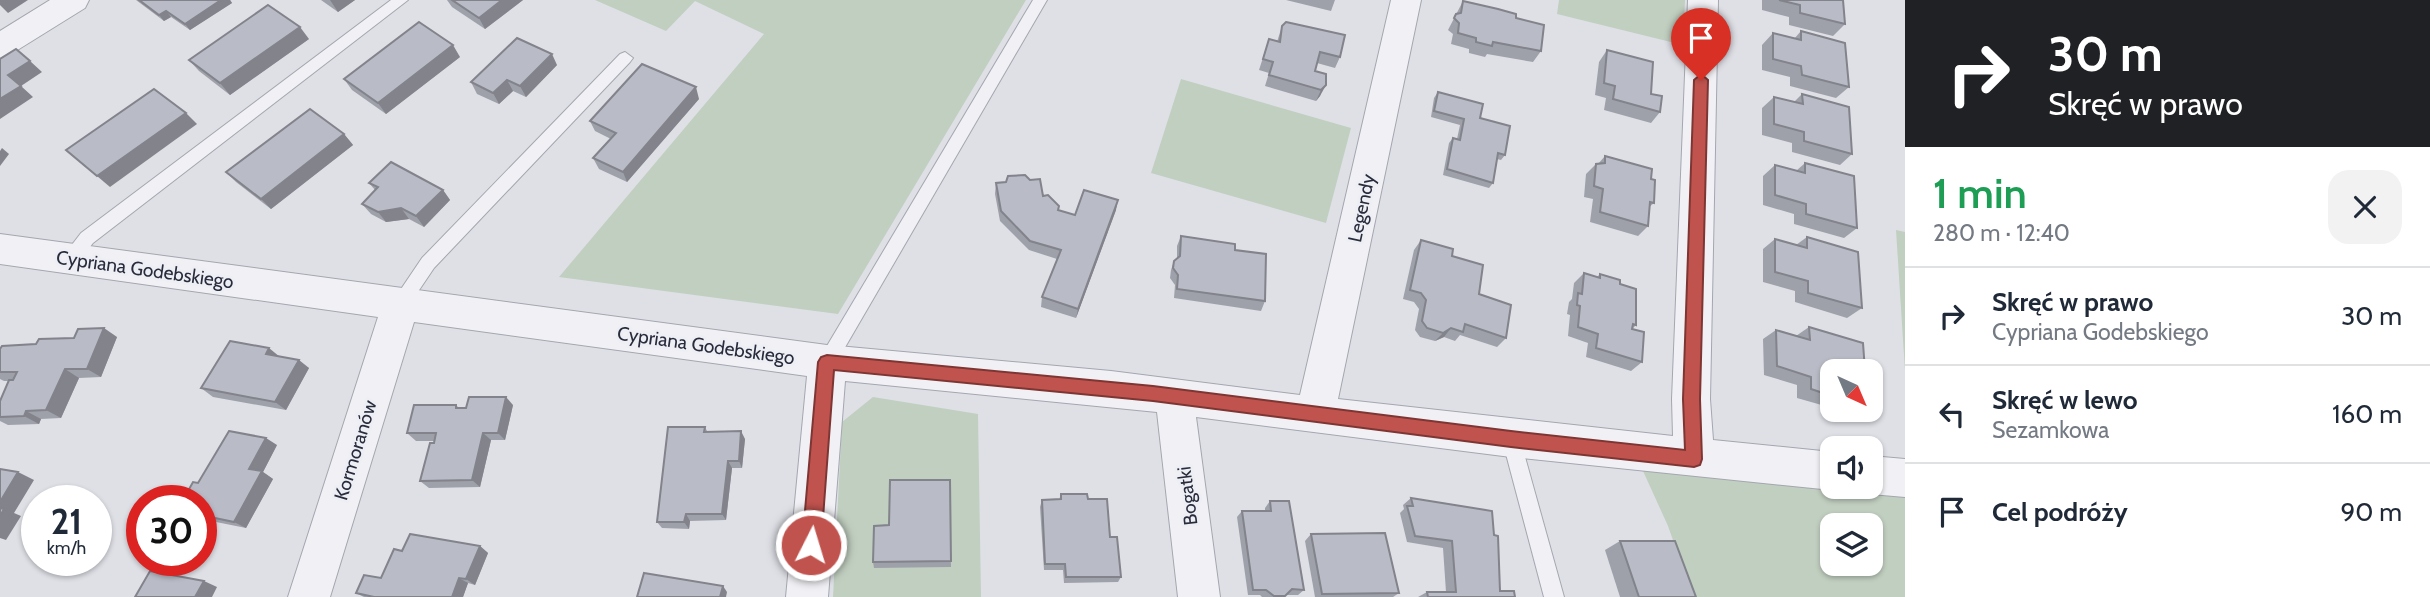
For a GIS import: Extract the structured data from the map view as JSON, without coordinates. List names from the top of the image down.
{
  "streets": {
    "street": [
      "Legendy",
      "Cypriana Godebskiego",
      "Kormoranów",
      "Bogatki"
    ]
  },
  "crossings": [
    ["Legendy", "Cypriana Godebskiego"],
    ["Cypriana Godebskiego", "Kormoranów"],
    ["Cypriana Godebskiego", "Bogatki"]
  ],
  "north": "bottom right",
  "page": {
    "turn": ["30 m", "Skręć w prawo"],
    "heading": ["1 min", "280 m · 12:40"],
    "list": [
      {
        "name": "Skręć w prawo",
        "note": "Cypriana Godebskiego",
        "value": "30 m"
      },
      {
        "name": "Skręć w lewo",
        "note": "Sezamkowa",
        "value": "160 m"
      },
      {
        "name": "Cel podróży",
        "value": "90 m"
      }
    ],
    "speed": "21 km/h",
    "limit": "30"
  }
}
